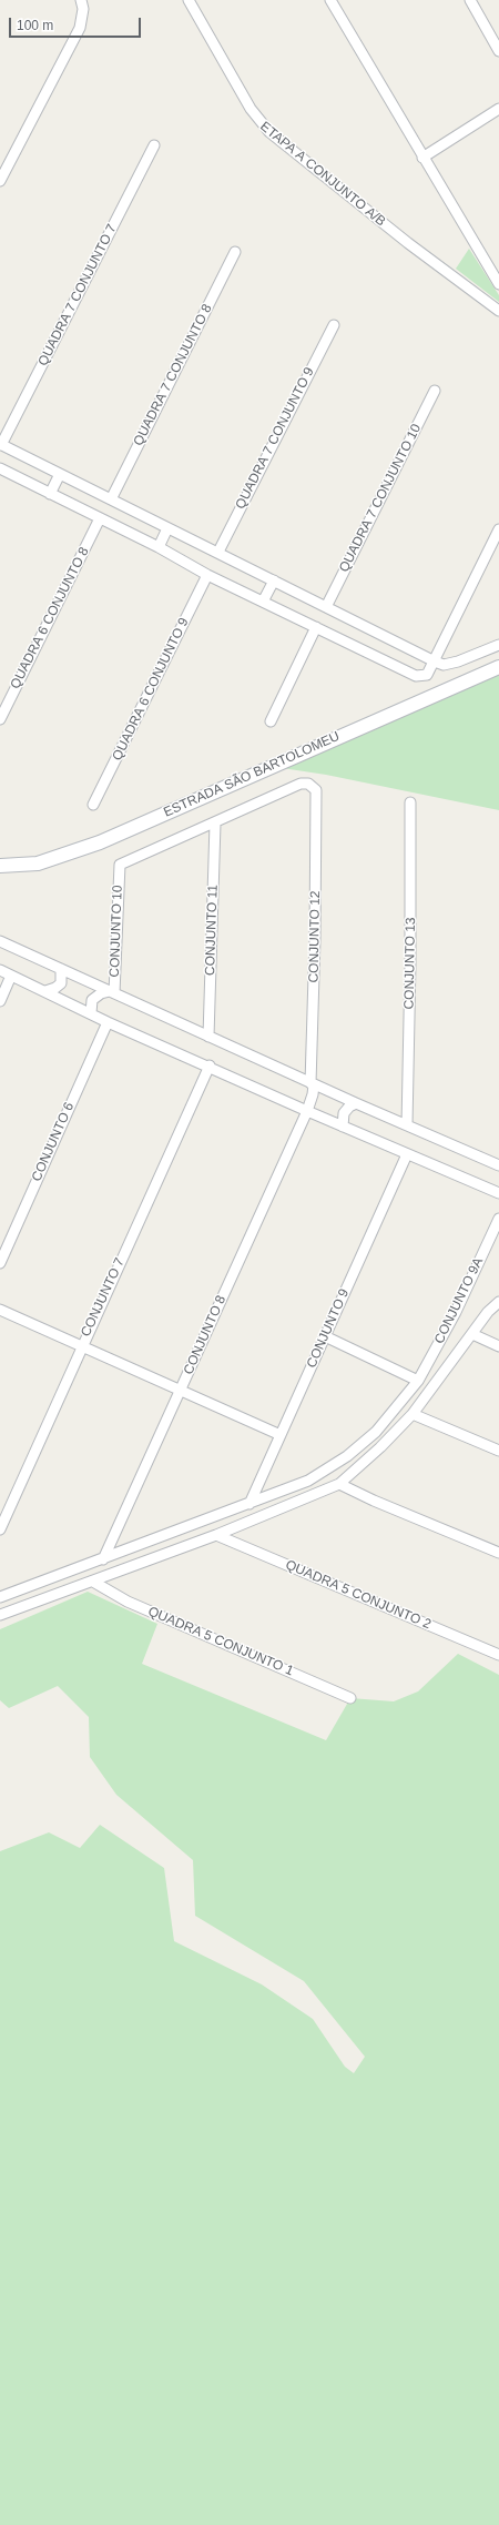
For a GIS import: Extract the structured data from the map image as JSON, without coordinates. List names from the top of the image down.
{
  "streets": {
    "street": [
      "ETAPA A CONJUNTO A/B",
      "QUADRA 7 CONJUNTO 7",
      "QUADRA 7 CONJUNTO 8",
      "QUADRA 7 CONJUNTO 9",
      "QUADRA 7 CONJUNTO 10",
      "QUADRA 6 CONJUNTO 8",
      "QUADRA 6 CONJUNTO 9",
      "ESTRADA SÃO BARTOLOMEU",
      "CONJUNTO 11",
      "CONJUNTO 10",
      "CONJUNTO 12",
      "CONJUNTO 13",
      "CONJUNTO 6",
      "CONJUNTO 7",
      "CONJUNTO 9A",
      "CONJUNTO 9",
      "CONJUNTO 8",
      "QUADRA 5 CONJUNTO 2",
      "QUADRA 5 CONJUNTO 1"
    ]
  },
  "crossings": [
    ["CONJUNTO 11", "CONJUNTO 10"],
    ["CONJUNTO 11", "CONJUNTO 12"],
    ["CONJUNTO 10", "CONJUNTO 12"],
    ["CONJUNTO 12", "CONJUNTO 8"],
    ["CONJUNTO 9A", "CONJUNTO 9"],
    ["CONJUNTO 9A", "CONJUNTO 8"]
  ],
  "scale_bar": "100 m"
}
